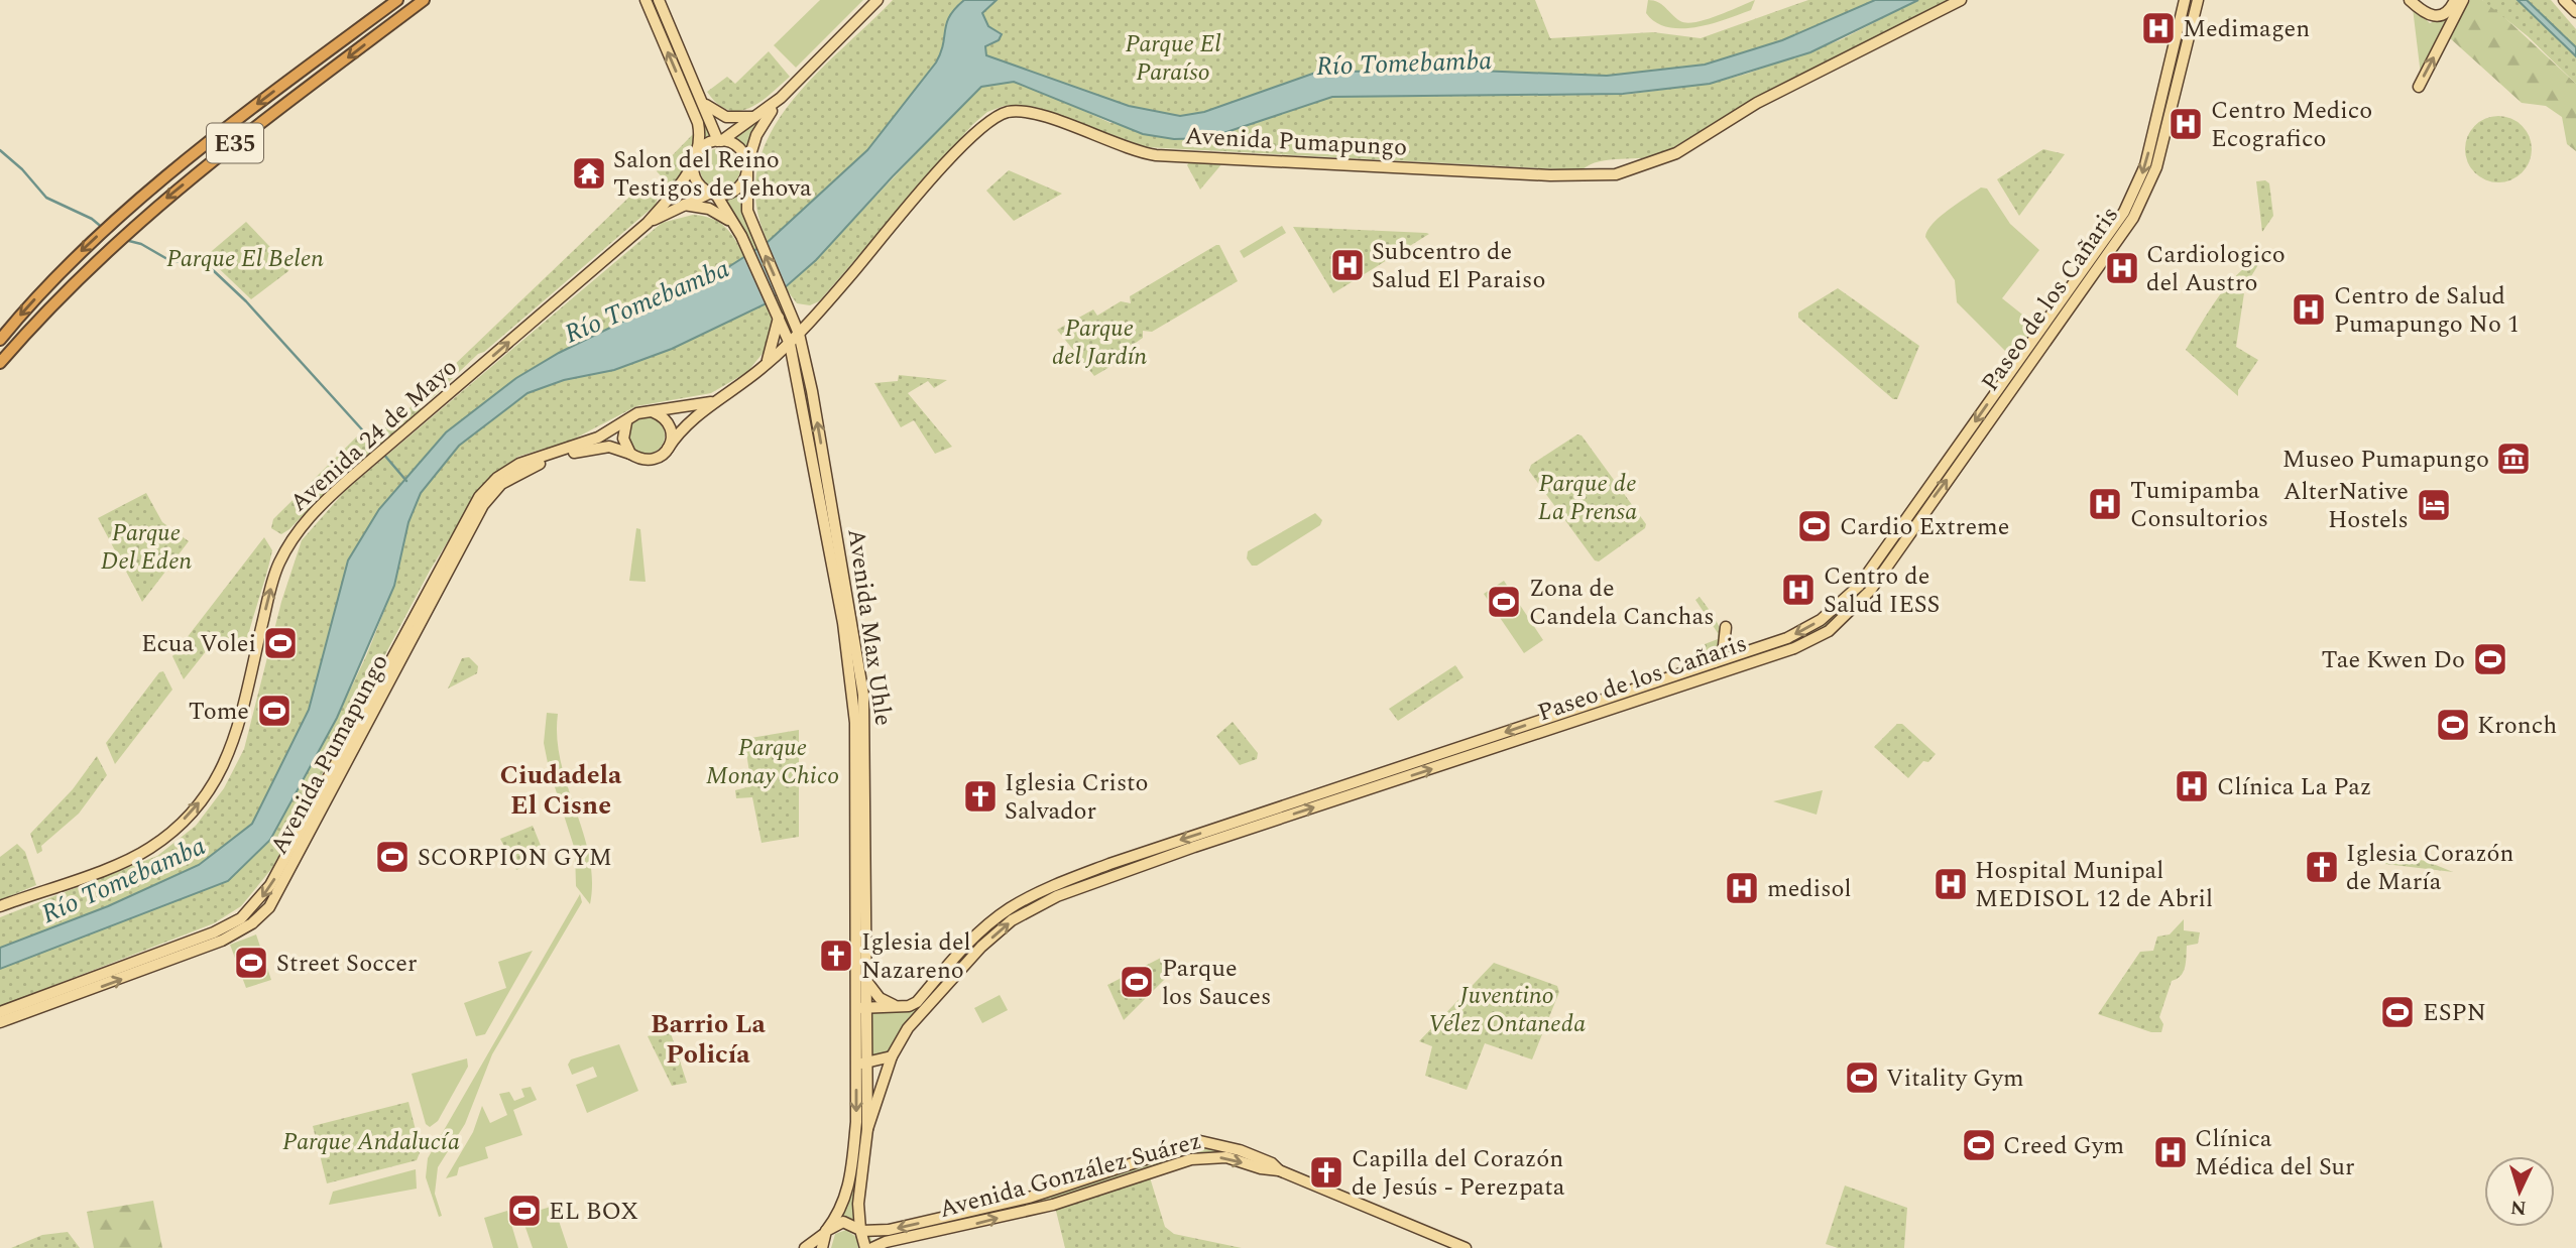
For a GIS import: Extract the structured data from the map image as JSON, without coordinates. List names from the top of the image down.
{
  "streets": {
    "highway": ["E35"],
    "main road": [
      "Avenida Pumapungo",
      "Paseo de los Cañaris",
      "Avenida 24 de Mayo",
      "Avenida Max Uhle",
      "Avenida González Suárez"
    ]
  },
  "crossings": [
    ["Avenida Pumapungo", "Avenida Max Uhle"],
    ["Paseo de los Cañaris", "Avenida Max Uhle"],
    ["Avenida 24 de Mayo", "Avenida Max Uhle"],
    ["Avenida Max Uhle", "Avenida González Suárez"]
  ],
  "one_way": ["Avenida 24 de Mayo"],
  "districts": ["Ciudadela El Cisne", "Barrio La Policía"],
  "water": ["Río Tomebamba"],
  "parks": [
    "Parque El Paraíso",
    "Parque El Belen",
    "Parque del Jardín",
    "Parque de La Prensa",
    "Parque Del Eden",
    "Parque Monay Chico",
    "Juventino Vélez Ontaneda",
    "Parque Andalucía"
  ],
  "places": {
    "hospital": [
      "Medimagen",
      "Centro Medico Ecografico",
      "Subcentro de Salud El Paraiso",
      "Cardiologico del Austro",
      "Centro de Salud Pumapungo No 1",
      "Tumipamba Consultorios",
      "Centro de Salud IESS",
      "Clínica La Paz",
      "Hospital Munipal MEDISOL 12 de Abril",
      "medisol",
      "Clínica Médica del Sur"
    ],
    "temple": ["Salon del Reino Testigos de Jehova"],
    "museum": ["Museo Pumapungo"],
    "hotel": ["AlterNative Hostels"],
    "sports": [
      "Cardio Extreme",
      "Zona de Candela Canchas",
      "Ecua Volei",
      "Tae Kwen Do",
      "Tome",
      "Kronch",
      "SCORPION GYM",
      "Street Soccer",
      "Parque los Sauces",
      "ESPN",
      "Vitality Gym",
      "Creed Gym",
      "EL BOX"
    ],
    "church": [
      "Iglesia Cristo Salvador",
      "Iglesia Corazón de María",
      "Iglesia del Nazareno",
      "Capilla del Corazón de Jesús - Perezpata"
    ]
  },
  "north": "bottom"
}
